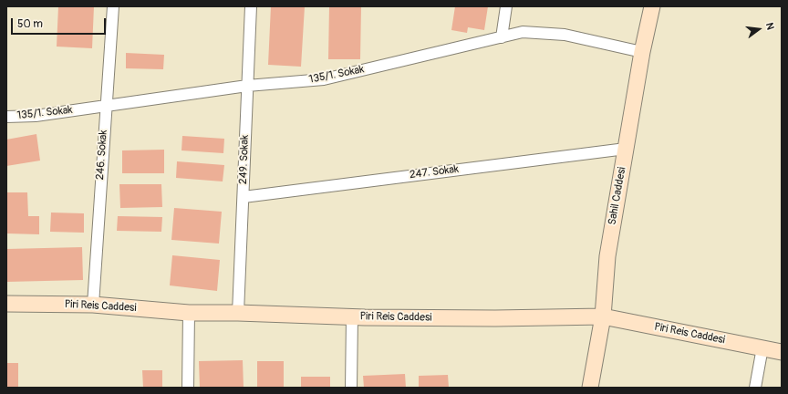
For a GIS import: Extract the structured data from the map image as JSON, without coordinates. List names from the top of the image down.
{
  "streets": {
    "street": [
      "135/1. Sokak",
      "246. Sokak",
      "249. Sokak",
      "247. Sokak",
      "Sahil Caddesi",
      "Piri Reis Caddesi"
    ]
  },
  "crossings": [
    ["135/1. Sokak", "246. Sokak"],
    ["135/1. Sokak", "249. Sokak"],
    ["135/1. Sokak", "Sahil Caddesi"],
    ["246. Sokak", "Piri Reis Caddesi"],
    ["249. Sokak", "247. Sokak"],
    ["249. Sokak", "Piri Reis Caddesi"],
    ["247. Sokak", "Sahil Caddesi"],
    ["Sahil Caddesi", "Piri Reis Caddesi"]
  ],
  "scale_bar": "50 m",
  "north": "right"
}
